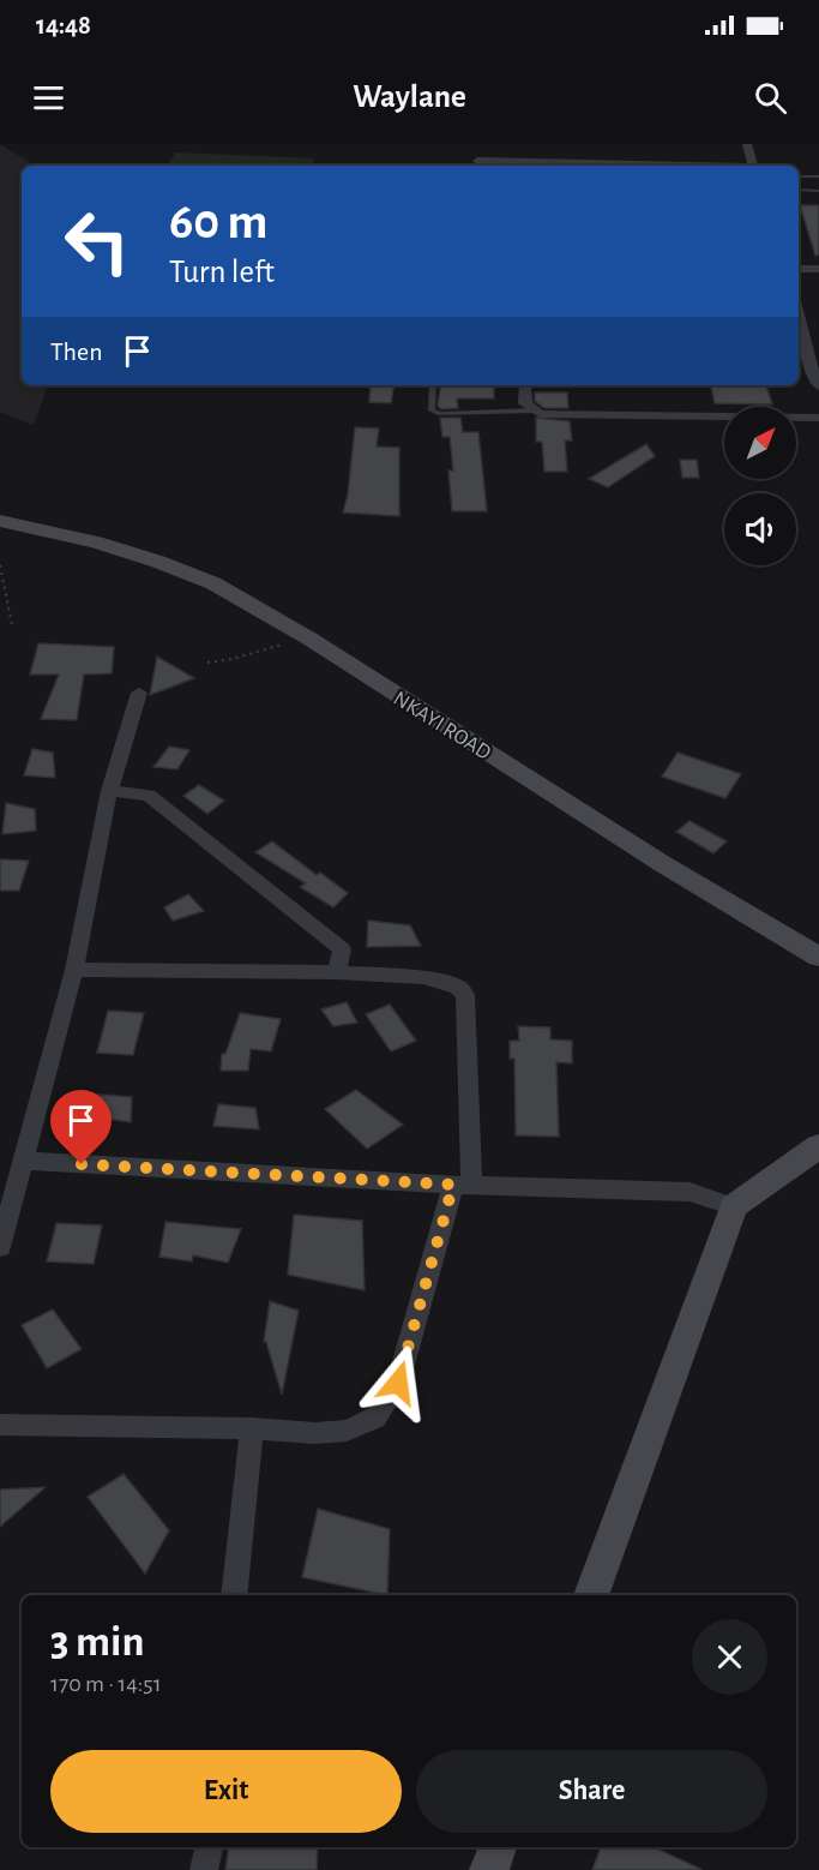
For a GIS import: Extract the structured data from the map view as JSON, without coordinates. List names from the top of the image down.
{
  "streets": {
    "main road": ["NKAYI ROAD"]
  },
  "north": "top right",
  "page": {
    "status": "14:48",
    "header": "Waylane",
    "turn": ["60 m", "Turn left"],
    "then": "Then",
    "heading": ["3 min", "170 m · 14:51"],
    "buttons": ["Exit", "Share"]
  }
}
